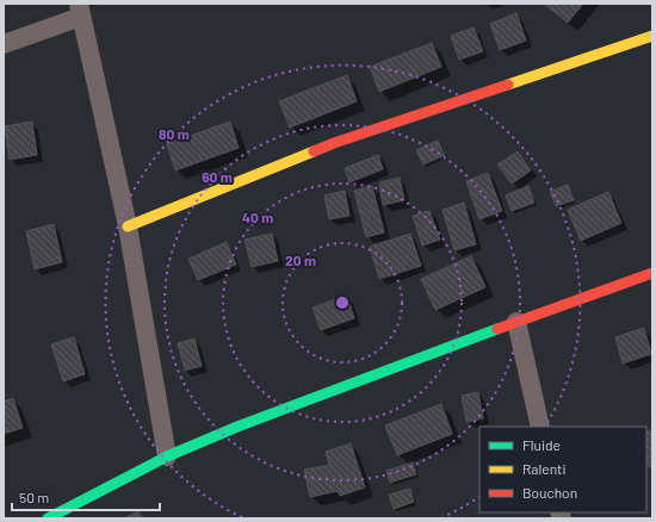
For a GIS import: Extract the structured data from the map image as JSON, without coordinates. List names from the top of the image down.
{
  "legend": ["Fluide", "Ralenti", "Bouchon"],
  "scale_bar": "50 m",
  "rings": [
    "80 m",
    "60 m",
    "40 m",
    "20 m"
  ]
}
